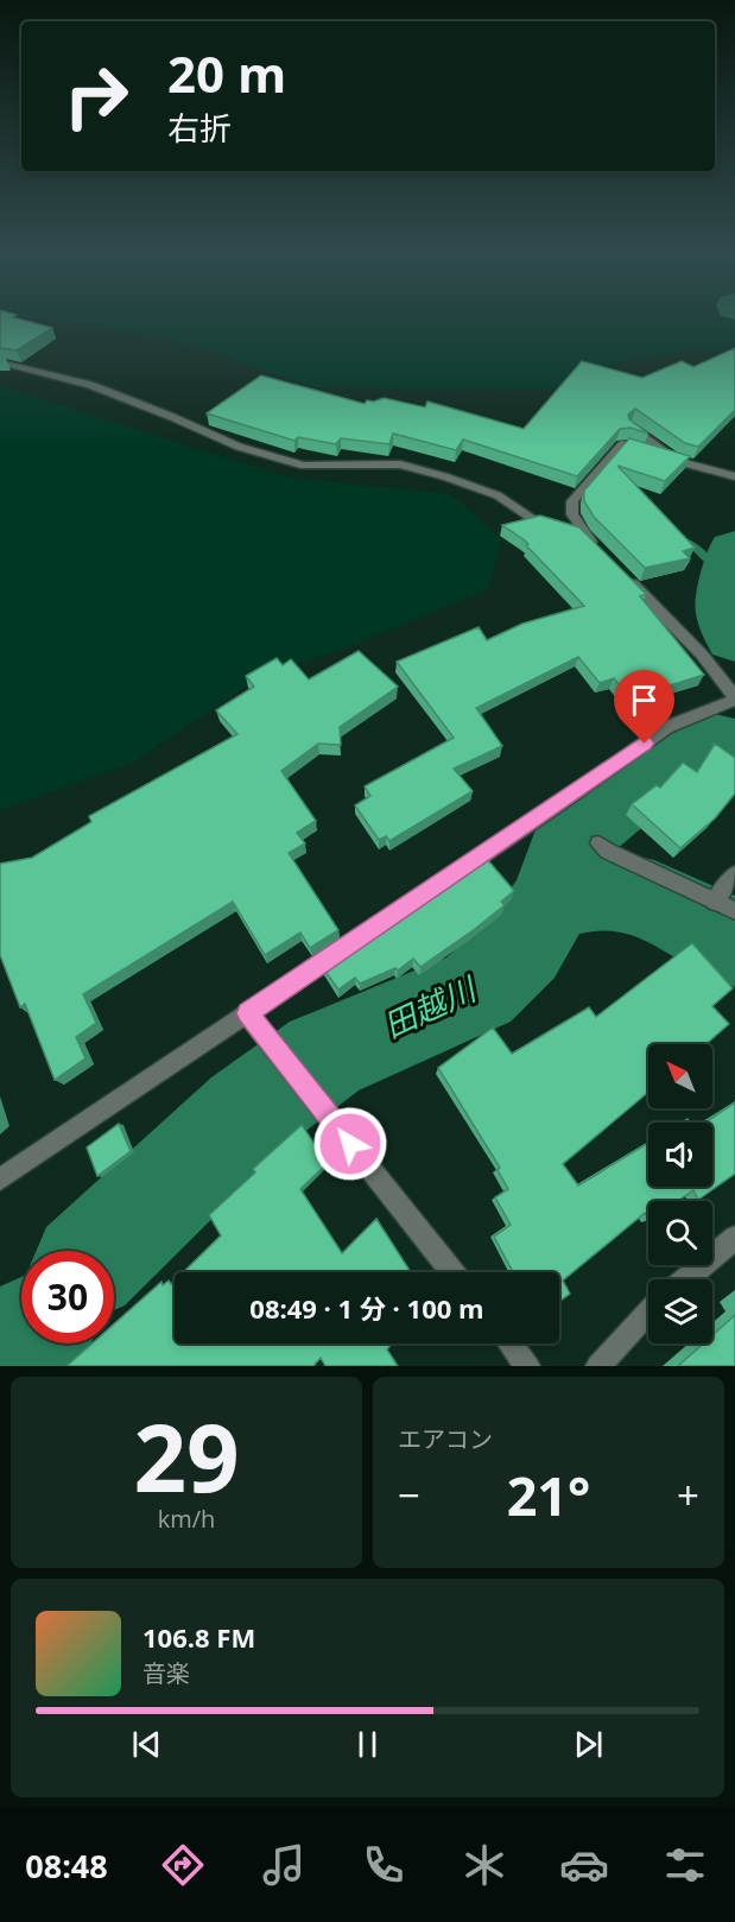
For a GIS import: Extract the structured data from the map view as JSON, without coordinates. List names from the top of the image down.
{
  "water": ["田越川"],
  "north": "top left",
  "page": {
    "turn": ["20 m", "右折"],
    "limit": "30",
    "trip": "08:49 · 1 分 · 100 m",
    "tile": [
      ["29", "km/h"],
      "エアコン"
    ],
    "heat": ["−", "21°", "+"],
    "song": ["106.8 FM", "音楽"],
    "tabs": "08:48"
  }
}
